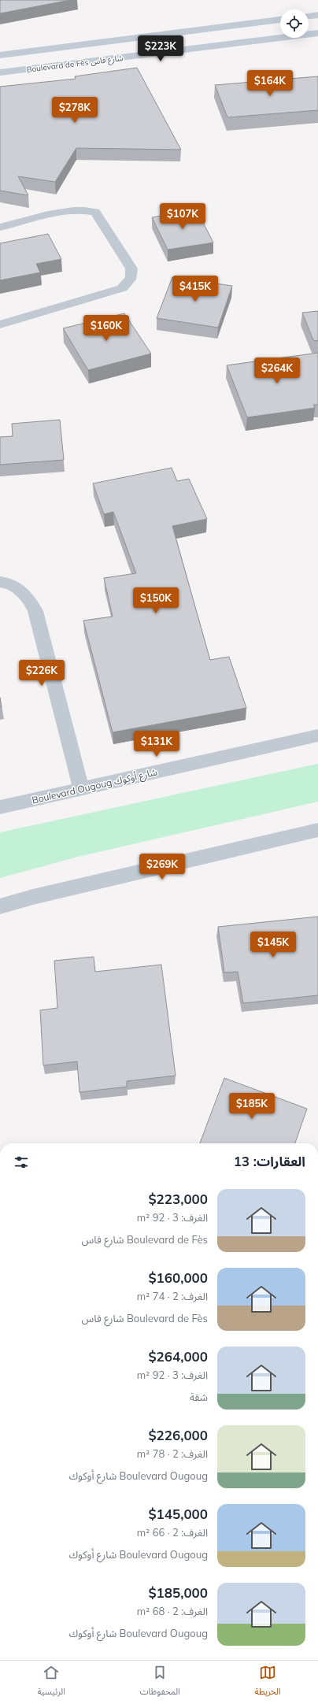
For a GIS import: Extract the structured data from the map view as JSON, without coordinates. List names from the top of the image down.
{
  "streets": {
    "main road": ["Boulevard de Fès شارع فاس"],
    "street": ["Boulevard Ougoug شارع أوكوك"]
  },
  "page": {
    "price": [
      "$223K",
      "$164K",
      "$278K",
      "$107K",
      "$415K",
      "$160K",
      "$264K",
      "$150K",
      "$226K",
      "$131K",
      "$269K",
      "$145K",
      "$185K"
    ],
    "heading": "العقارات: 13",
    "list": [
      {
        "name": "$223,000",
        "note": "الغرف: 3 · 92 m² · Boulevard de Fès شارع فاس"
      },
      {
        "name": "$160,000",
        "note": "الغرف: 2 · 74 m² · Boulevard de Fès شارع فاس"
      },
      {
        "name": "$264,000",
        "note": "الغرف: 3 · 92 m² · شقة"
      },
      {
        "name": "$226,000",
        "note": "الغرف: 2 · 78 m² · Boulevard Ougoug شارع أوكوك"
      },
      {
        "name": "$145,000",
        "note": "الغرف: 2 · 66 m² · Boulevard Ougoug شارع أوكوك"
      },
      {
        "name": "$185,000",
        "note": "الغرف: 2 · 68 m² · Boulevard Ougoug شارع أوكوك"
      }
    ],
    "tabs": ["الخريطة", "المحفوظات", "الرئيسية"]
  }
}
